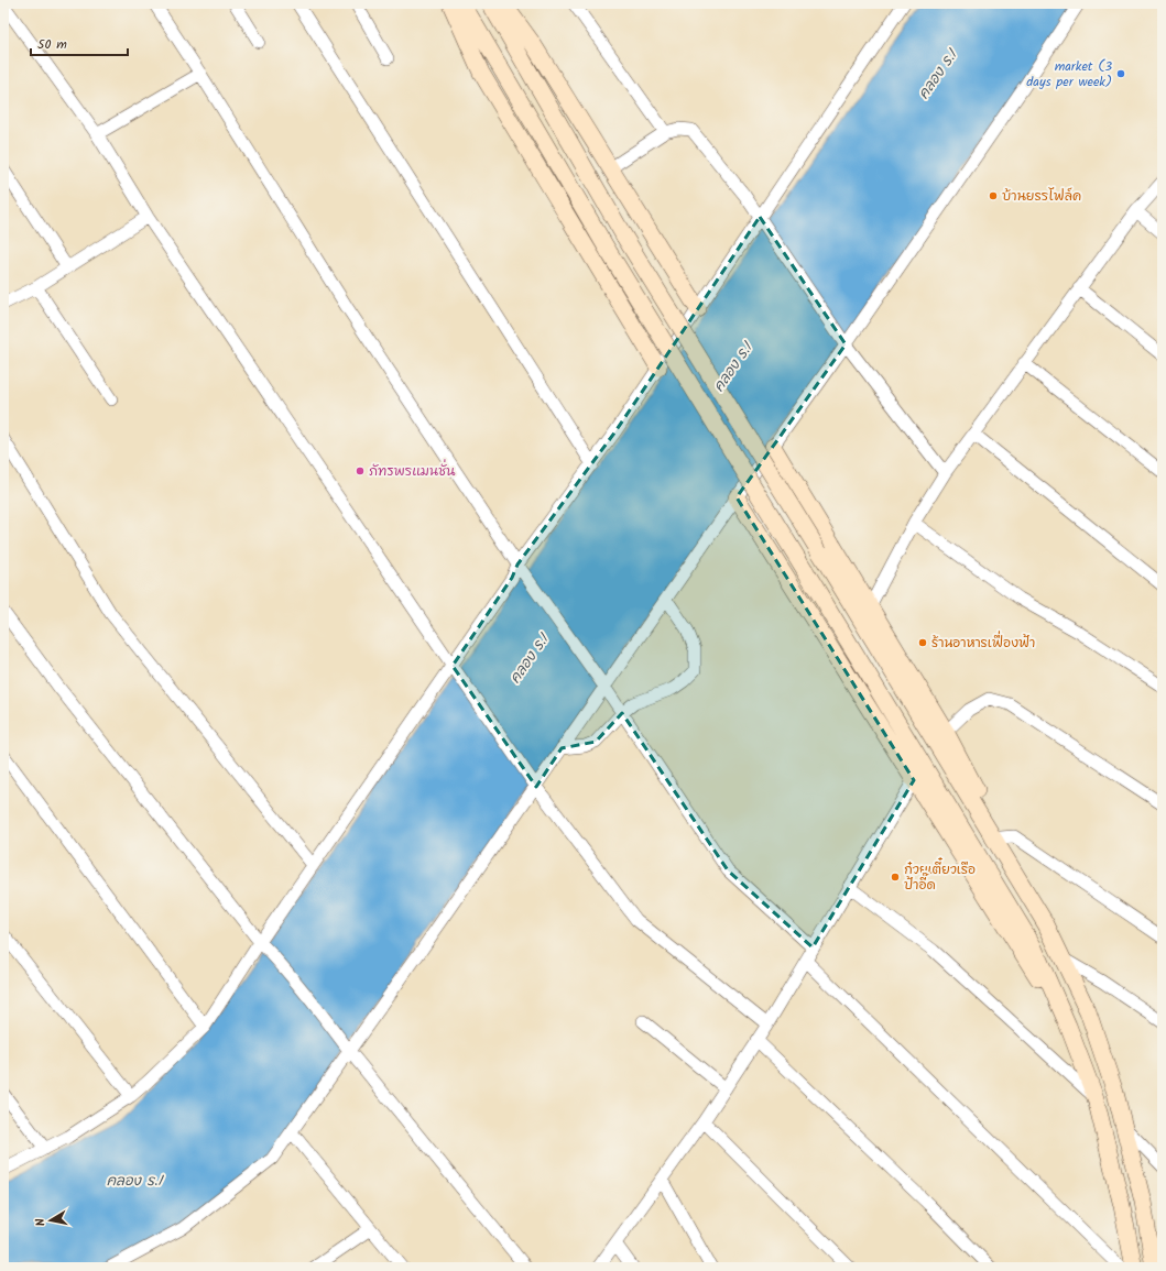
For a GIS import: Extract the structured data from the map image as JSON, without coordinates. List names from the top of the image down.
{
  "water": ["คลอง ร.1"],
  "places": [
    "market (3 days per week)",
    "บ้านยรรโฟล์ค",
    "ภัทรพรแมนชั่น",
    "ร้านอาหารเฟื่องฟ้า",
    "ก๋วยเตี๋ยวเรือ ป้าอี๊ด"
  ],
  "scale_bar": "50 m",
  "north": "left"
}
